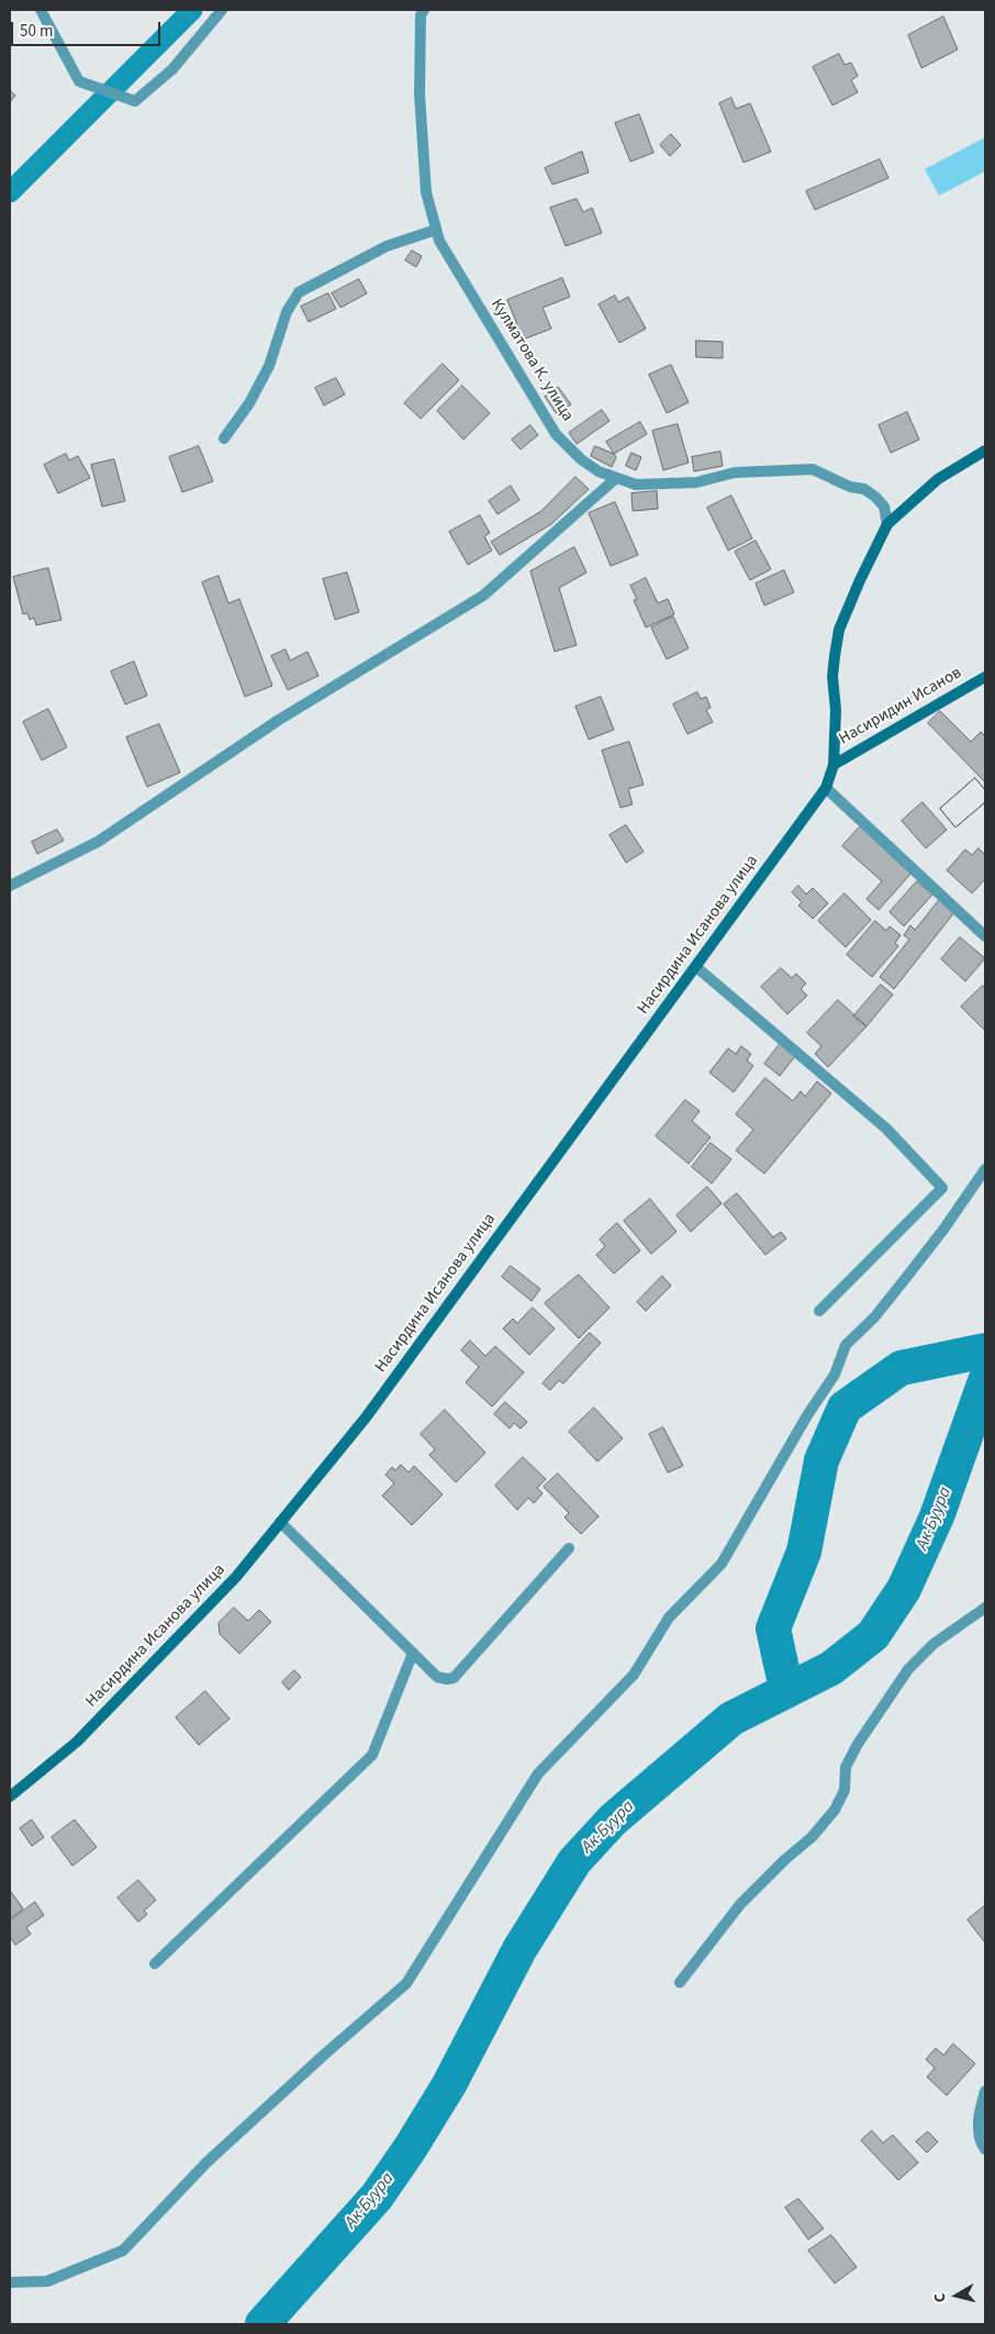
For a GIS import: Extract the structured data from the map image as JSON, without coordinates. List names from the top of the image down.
{
  "streets": {
    "main road": ["Насиридин Исанов", "Насирдина Исанова улица"],
    "street": ["Кулматова К. улица"]
  },
  "crossings": [
    ["Кулматова К. улица", "Насирдина Исанова улица"],
    ["Насиридин Исанов", "Насирдина Исанова улица"]
  ],
  "water": ["Ак-Буура"],
  "scale_bar": "50 m",
  "north": "left"
}
